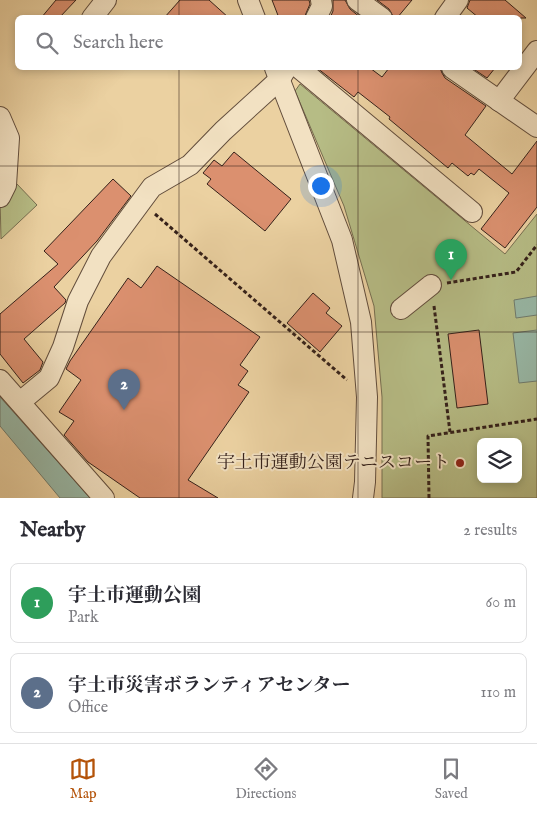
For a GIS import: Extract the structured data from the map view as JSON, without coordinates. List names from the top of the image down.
{
  "places": ["宇土市運動公園テニスコート"],
  "page": {
    "search": "Search here",
    "pins": ["1", "2"],
    "heading": ["Nearby", "2 results"],
    "list": [
      {
        "mark": "1",
        "name": "宇土市運動公園",
        "note": "Park",
        "value": "60 m"
      },
      {
        "mark": "2",
        "name": "宇土市災害ボランティアセンター",
        "note": "Office",
        "value": "110 m"
      }
    ],
    "nav": ["Map", "Directions", "Saved"]
  }
}
